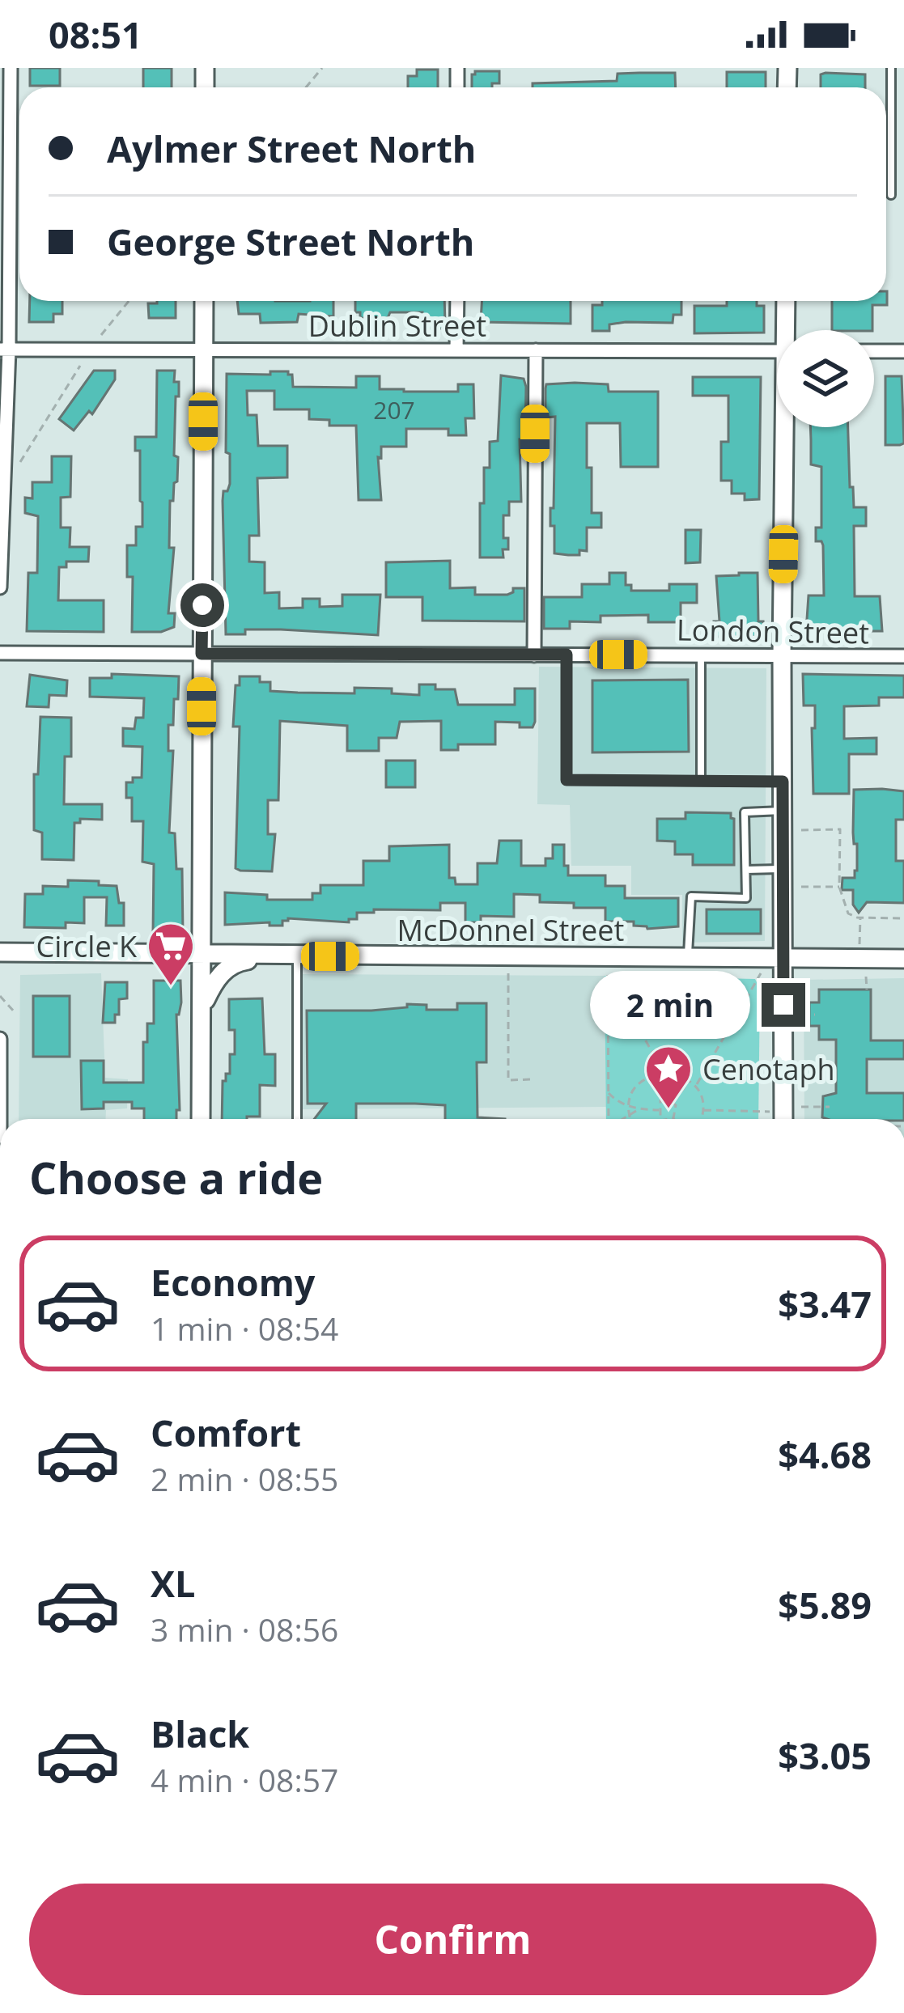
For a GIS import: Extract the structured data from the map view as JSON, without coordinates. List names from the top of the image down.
{
  "streets": {
    "street": ["Dublin Street", "London Street", "McDonnel Street"]
  },
  "places": {
    "supermarket": ["Circle K"],
    "place": ["Cenotaph"]
  },
  "house_numbers": ["207"],
  "page": {
    "status": "08:51",
    "banner": ["Aylmer Street North", "George Street North"],
    "bubble": "2 min",
    "heading": "Choose a ride",
    "list": [
      {
        "name": "Economy",
        "note": "1 min · 08:54",
        "value": "$3.47"
      },
      {
        "name": "Comfort",
        "note": "2 min · 08:55",
        "value": "$4.68"
      },
      {
        "name": "XL",
        "note": "3 min · 08:56",
        "value": "$5.89"
      },
      {
        "name": "Black",
        "note": "4 min · 08:57",
        "value": "$3.05"
      }
    ],
    "buttons": "Confirm"
  }
}
